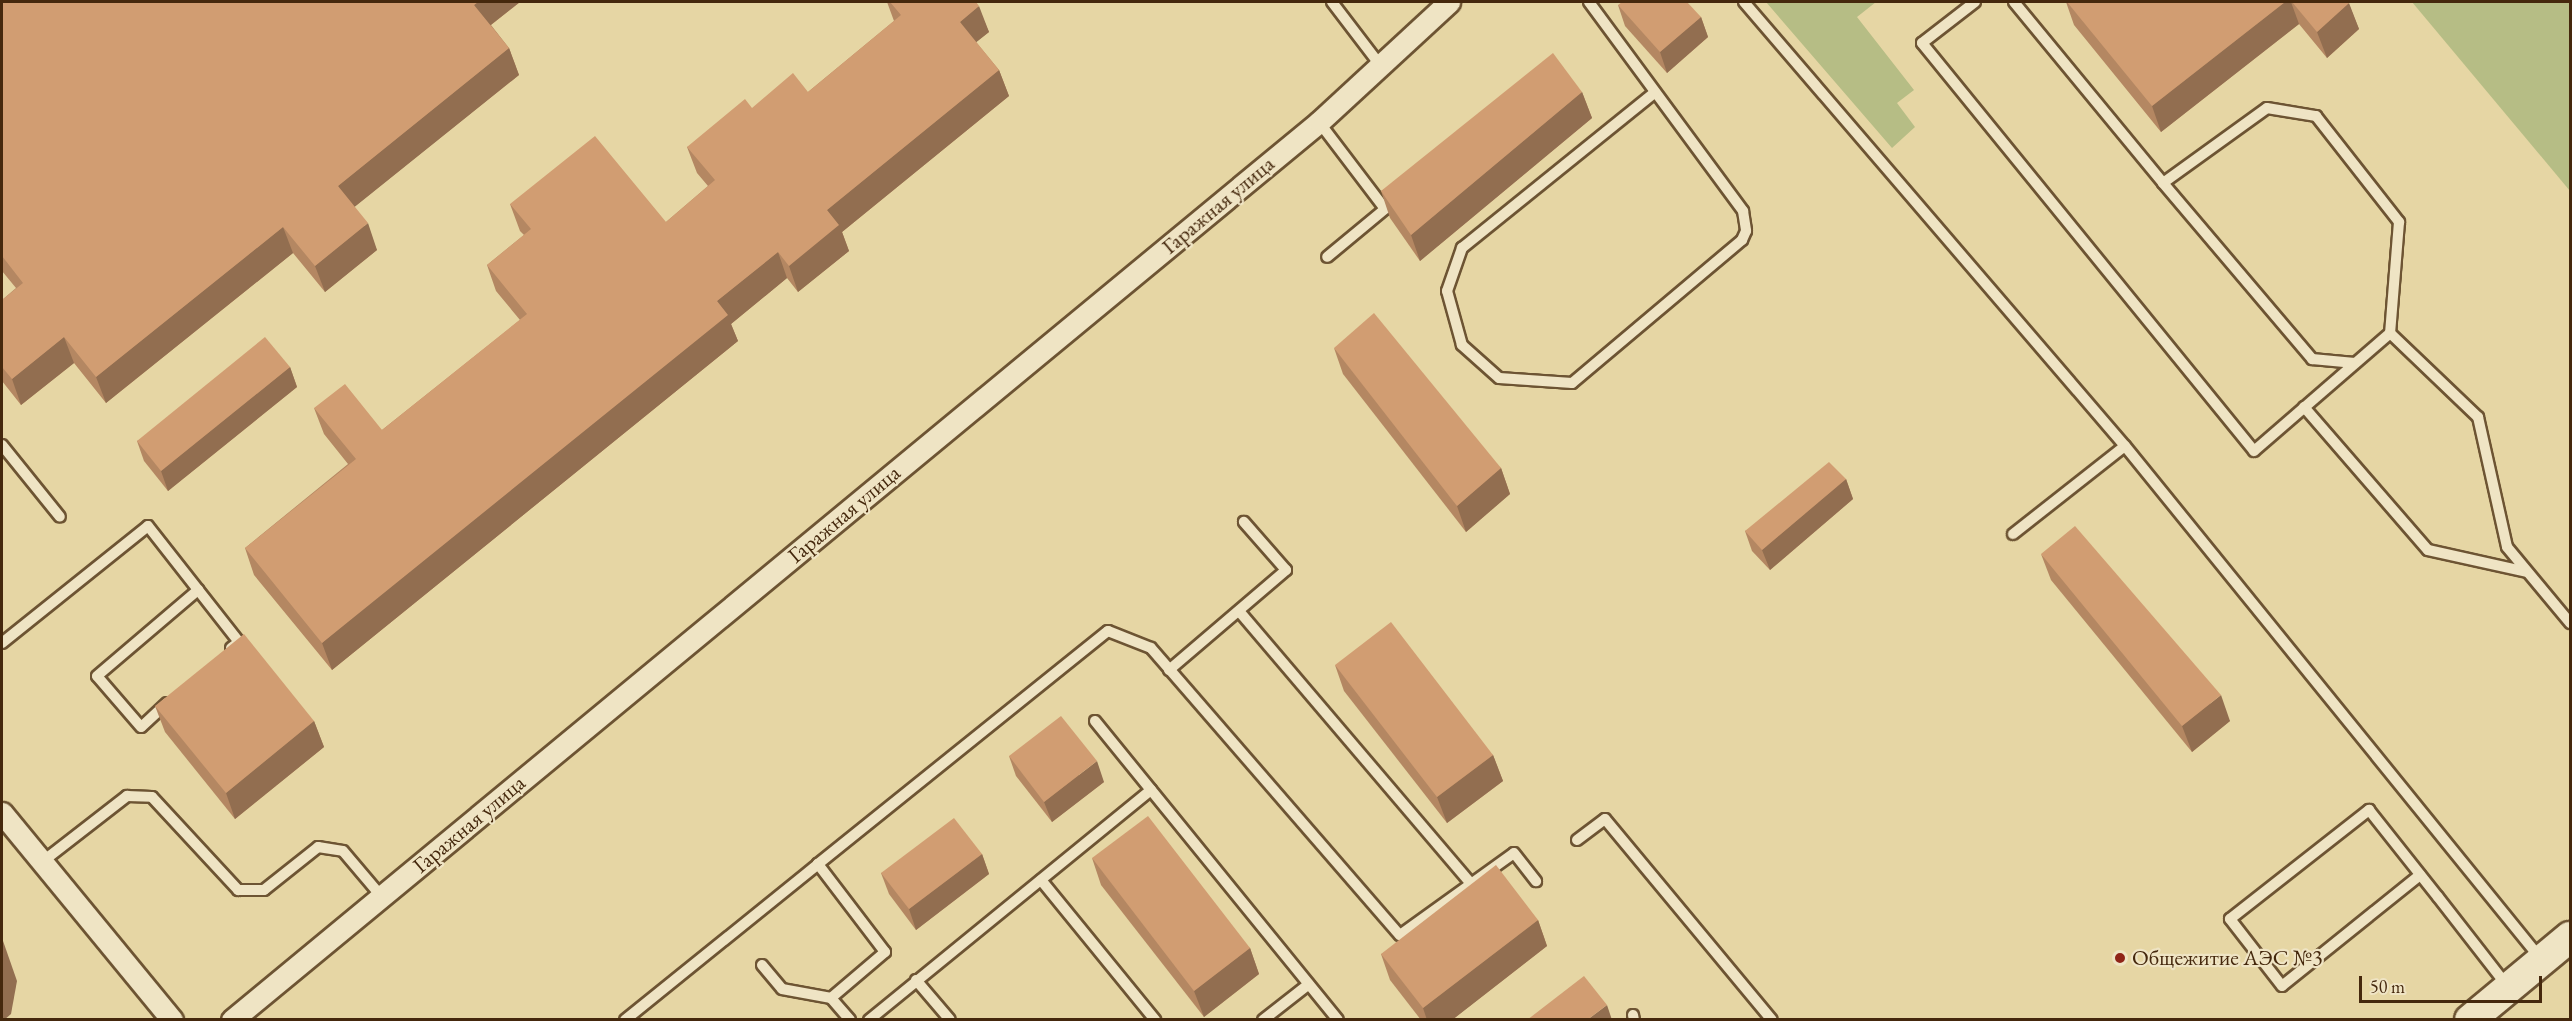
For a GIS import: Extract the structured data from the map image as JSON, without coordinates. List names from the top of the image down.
{
  "streets": {
    "street": ["Гаражная улица"]
  },
  "places": ["Общежитие АЭС №3"],
  "scale_bar": "50 m"
}
